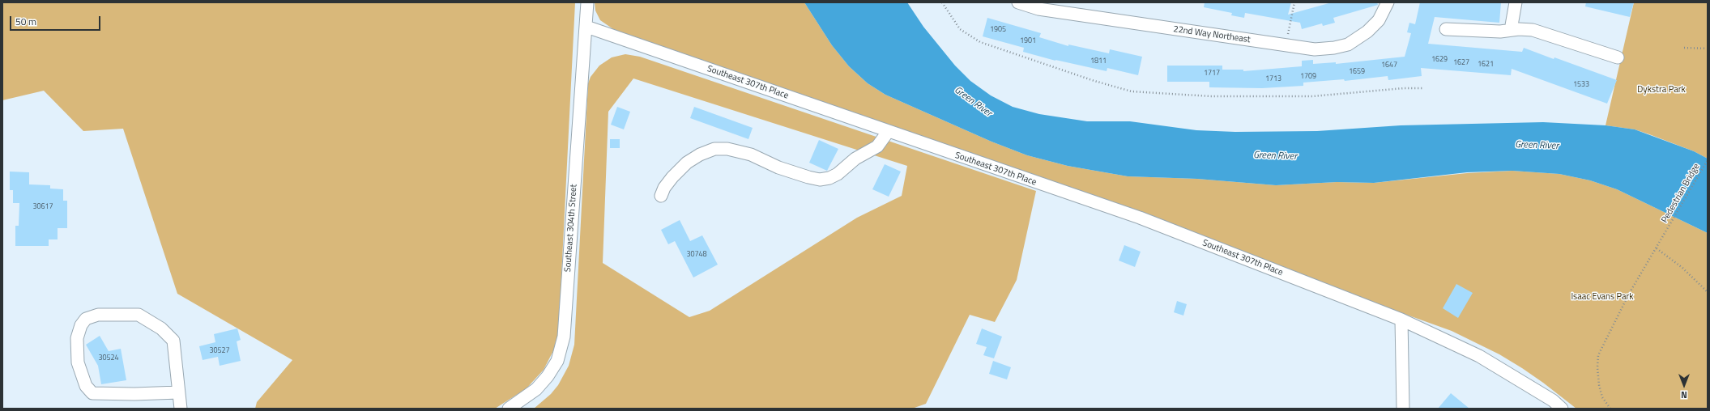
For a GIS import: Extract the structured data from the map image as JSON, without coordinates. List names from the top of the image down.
{
  "streets": {
    "street": ["22nd Way Northeast", "Southeast 307th Place", "Southeast 304th Street"],
    "path": ["Pedestrian Bridge"]
  },
  "crossings": [
    ["Southeast 307th Place", "Southeast 304th Street"]
  ],
  "water": ["Green River"],
  "parks": ["Dykstra Park", "Isaac Evans Park"],
  "house_numbers": [
    "1905",
    "1901",
    "1629",
    "1811",
    "1627",
    "1621",
    "1647",
    "1659",
    "1717",
    "1709",
    "1713",
    "1533",
    "30617",
    "30748",
    "30527",
    "30524"
  ],
  "scale_bar": "50 m",
  "north": "bottom"
}
